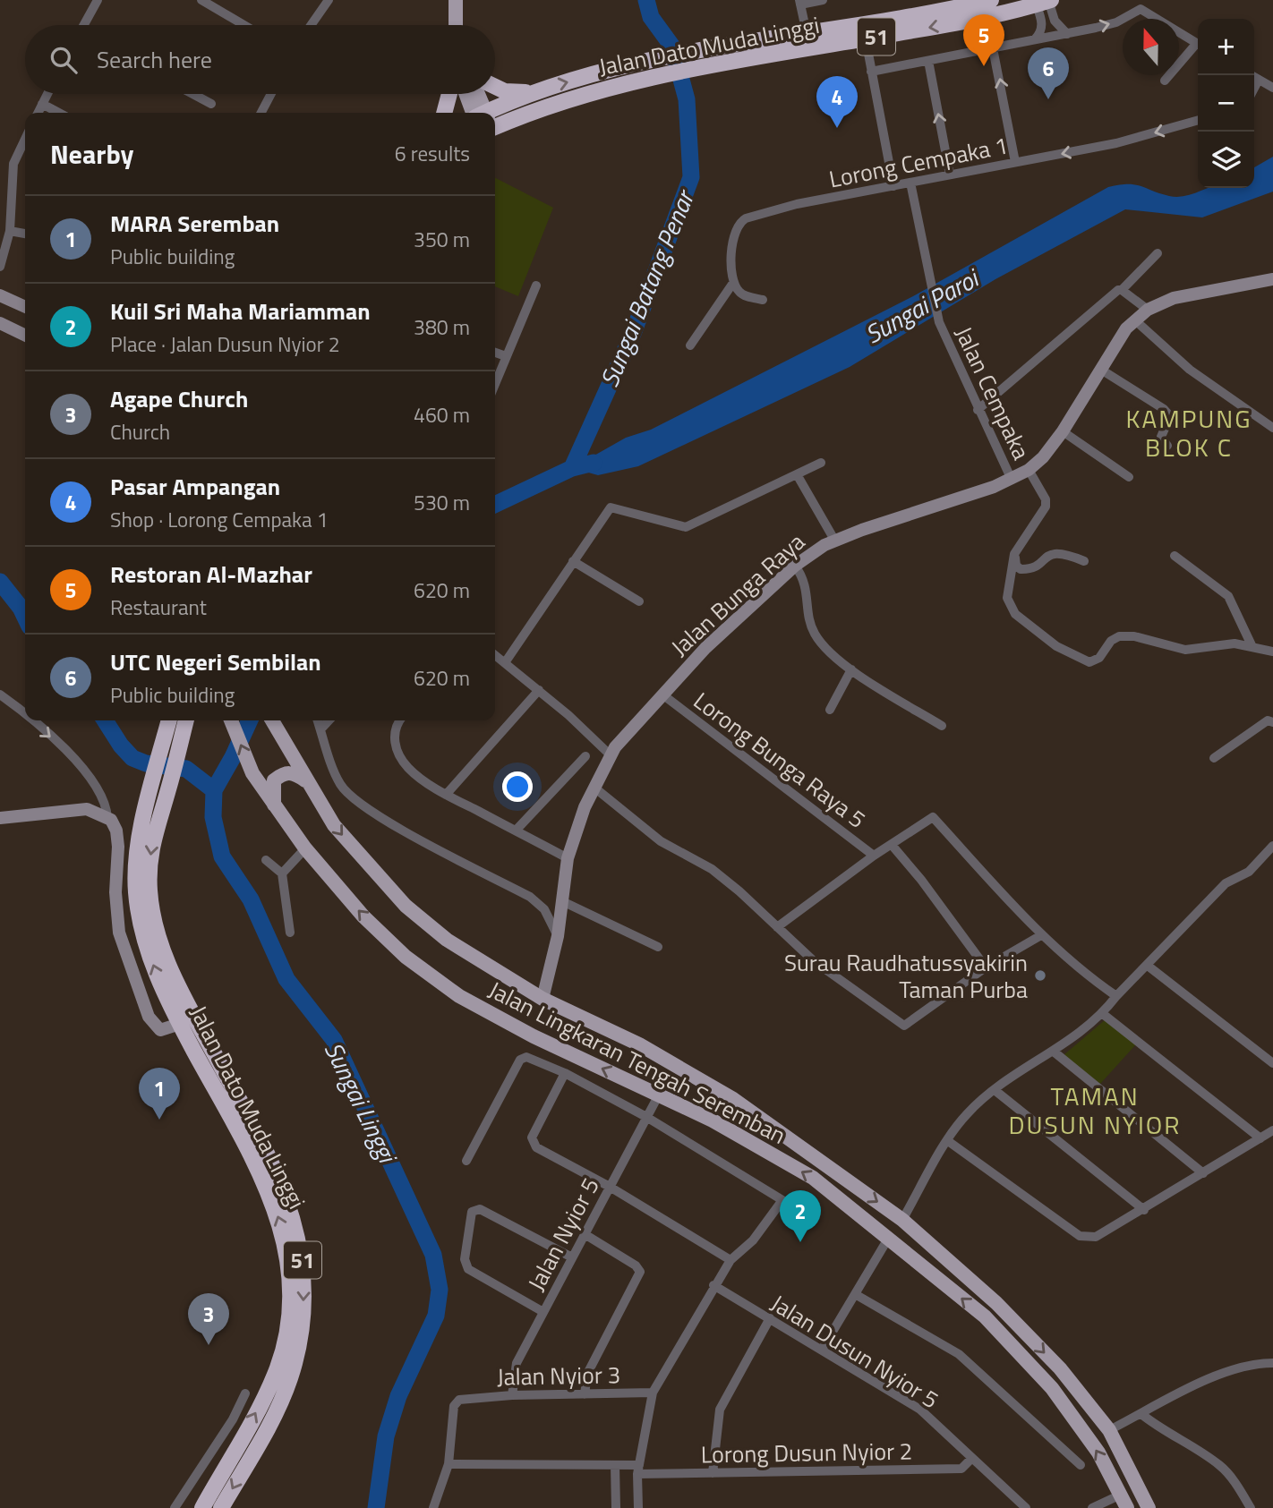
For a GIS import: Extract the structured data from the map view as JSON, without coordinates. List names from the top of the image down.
{
  "streets": {
    "highway": ["51", "Jalan Dato Muda Linggi"],
    "main road": ["Jalan Lingkaran Tengah Seremban"],
    "street": [
      "Lorong Cempaka 1",
      "Jalan Cempaka",
      "Jalan Bunga Raya",
      "Lorong Bunga Raya 5",
      "Jalan Nyior 5",
      "Jalan Dusun Nyior 5",
      "Jalan Nyior 3",
      "Lorong Dusun Nyior 2"
    ]
  },
  "crossings": [
    ["Lorong Cempaka 1", "Jalan Cempaka"],
    ["Jalan Cempaka", "Jalan Bunga Raya"],
    ["Jalan Bunga Raya", "Lorong Bunga Raya 5"],
    ["Jalan Bunga Raya", "Jalan Lingkaran Tengah Seremban"],
    ["Jalan Lingkaran Tengah Seremban", "Jalan Nyior 5"],
    ["Jalan Nyior 5", "Jalan Nyior 3"],
    ["Jalan Dusun Nyior 5", "Lorong Dusun Nyior 2"],
    ["Jalan Nyior 3", "Lorong Dusun Nyior 2"]
  ],
  "one_way": ["Lorong Cempaka 1"],
  "districts": ["KAMPUNG BLOK C", "TAMAN DUSUN NYIOR"],
  "water": ["Sungai Batang Penar", "Sungai Paroi", "Sungai Linggi"],
  "places": ["Surau Raudhatussyakirin Taman Purba"],
  "north": "top",
  "page": {
    "pins": [
      "5",
      "6",
      "4",
      "1",
      "2",
      "3"
    ],
    "map_buttons": ["+", "−"],
    "search": "Search here",
    "heading": ["Nearby", "6 results"],
    "list": [
      {
        "mark": "1",
        "name": "MARA Seremban",
        "note": "Public building",
        "value": "350 m"
      },
      {
        "mark": "2",
        "name": "Kuil Sri Maha Mariamman",
        "note": "Place · Jalan Dusun Nyior 2",
        "value": "380 m"
      },
      {
        "mark": "3",
        "name": "Agape Church",
        "note": "Church",
        "value": "460 m"
      },
      {
        "mark": "4",
        "name": "Pasar Ampangan",
        "note": "Shop · Lorong Cempaka 1",
        "value": "530 m"
      },
      {
        "mark": "5",
        "name": "Restoran Al-Mazhar",
        "note": "Restaurant",
        "value": "620 m"
      },
      {
        "mark": "6",
        "name": "UTC Negeri Sembilan",
        "note": "Public building",
        "value": "620 m"
      }
    ]
  }
}
